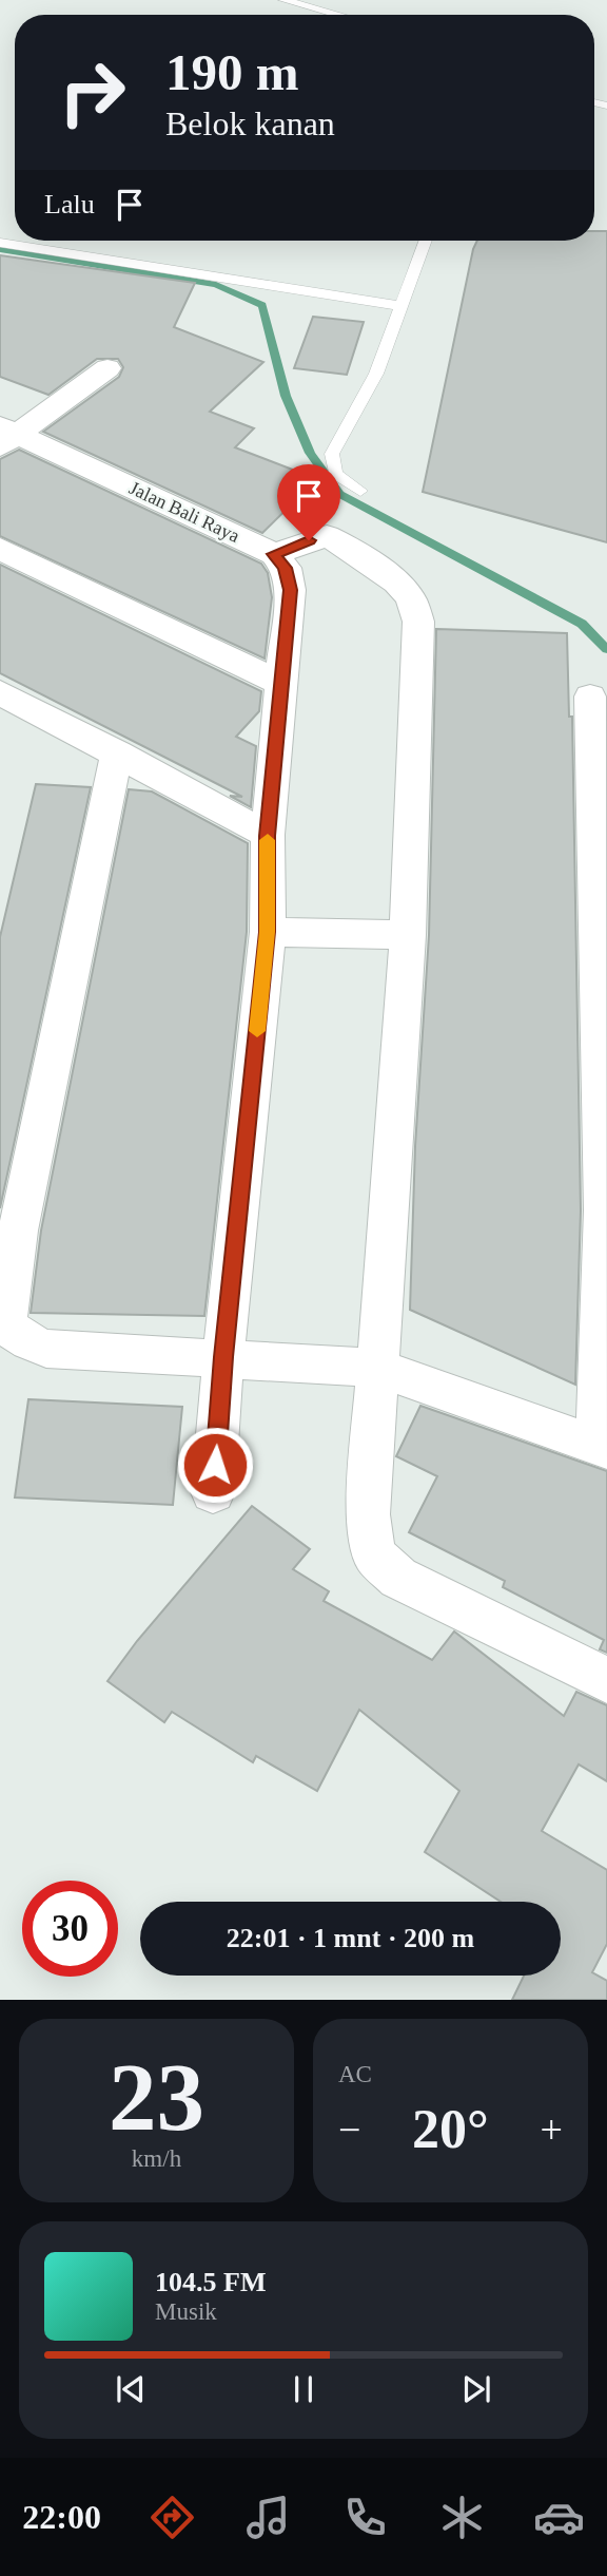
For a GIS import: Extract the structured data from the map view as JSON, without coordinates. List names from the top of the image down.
{
  "streets": {
    "street": ["Jalan Bali Raya"]
  },
  "page": {
    "turn": ["190 m", "Belok kanan"],
    "then": "Lalu",
    "limit": "30",
    "trip": "22:01 · 1 mnt · 200 m",
    "tile": [
      ["23", "km/h"],
      "AC"
    ],
    "heat": ["−", "20°", "+"],
    "song": ["104.5 FM", "Musik"],
    "tabs": "22:00"
  }
}
